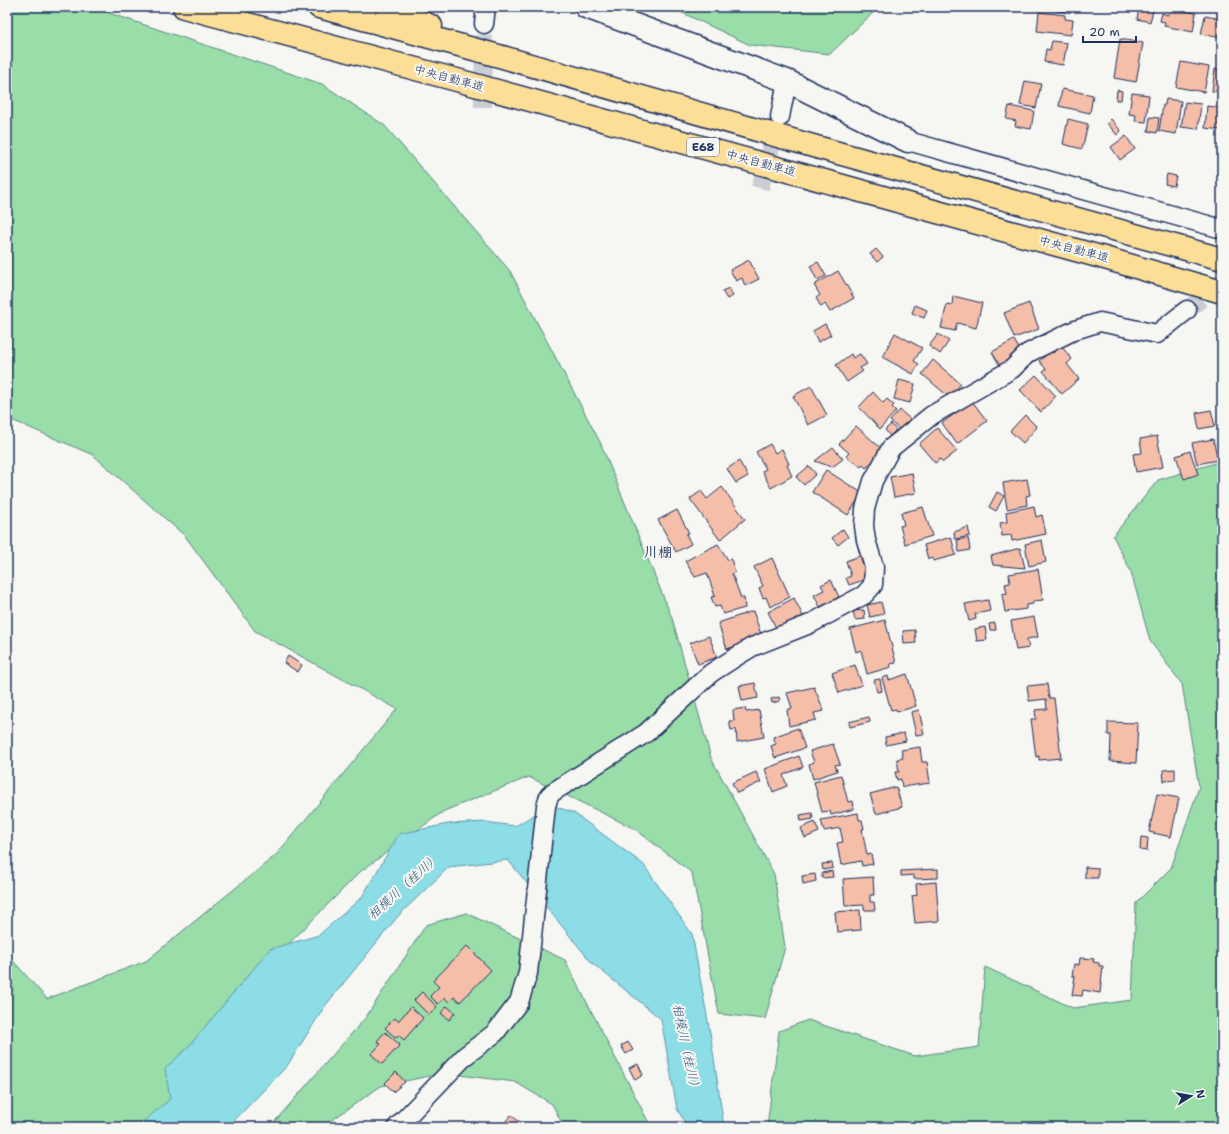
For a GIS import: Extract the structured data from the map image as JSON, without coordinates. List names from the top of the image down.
{
  "streets": {
    "highway": ["中央自動車道", "E68"]
  },
  "districts": ["川棚"],
  "water": ["相模川（桂川）"],
  "scale_bar": "20 m",
  "north": "right"
}
